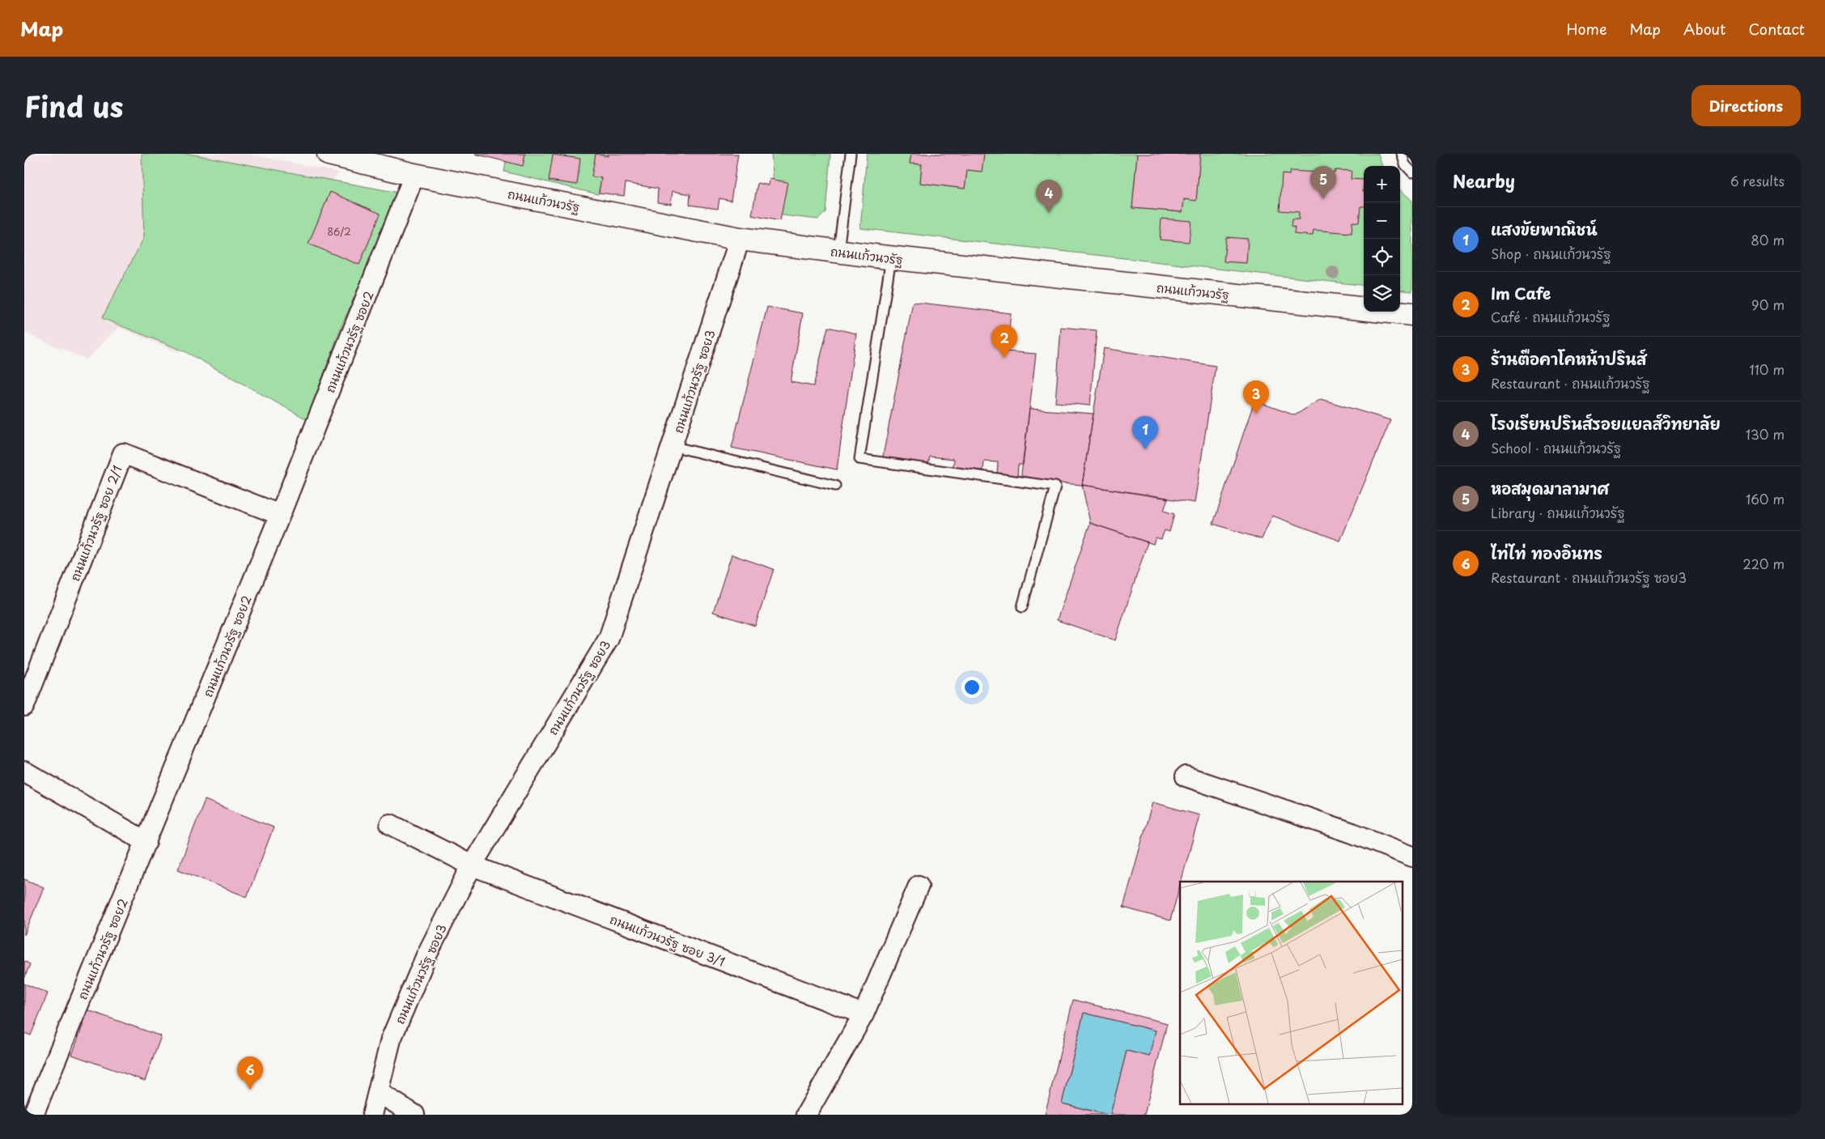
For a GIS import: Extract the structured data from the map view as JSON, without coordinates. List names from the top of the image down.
{
  "streets": {
    "street": [
      "ถนนแก้วนวรัฐ",
      "ถนนแก้วนวรัฐ ซอย2",
      "ถนนแก้วนวรัฐ ซอย3",
      "ถนนแก้วนวรัฐ ซอย 2/1",
      "ถนนแก้วนวรัฐ ซอย 3/1"
    ]
  },
  "crossings": [
    ["ถนนแก้วนวรัฐ", "ถนนแก้วนวรัฐ ซอย2"],
    ["ถนนแก้วนวรัฐ", "ถนนแก้วนวรัฐ ซอย3"],
    ["ถนนแก้วนวรัฐ ซอย2", "ถนนแก้วนวรัฐ ซอย 2/1"],
    ["ถนนแก้วนวรัฐ ซอย3", "ถนนแก้วนวรัฐ ซอย 3/1"]
  ],
  "house_numbers": ["86/2"],
  "page": {
    "header": "Map",
    "nav": [
      "Home",
      "Map",
      "About",
      "Contact"
    ],
    "title": "Find us",
    "buttons": "Directions",
    "heading": ["Nearby", "6 results"],
    "map_buttons": ["+", "−"],
    "pins": [
      "5",
      "4",
      "2",
      "3",
      "1",
      "6"
    ],
    "list": [
      {
        "mark": "1",
        "name": "แสงขัยพาณิชน์",
        "note": "Shop · ถนนแก้วนวรัฐ",
        "value": "80 m"
      },
      {
        "mark": "2",
        "name": "Im Cafe",
        "note": "Café · ถนนแก้วนวรัฐ",
        "value": "90 m"
      },
      {
        "mark": "3",
        "name": "ร้านตือคาโคหน้าปรินส์",
        "note": "Restaurant · ถนนแก้วนวรัฐ",
        "value": "110 m"
      },
      {
        "mark": "4",
        "name": "โรงเรียนปรินส์รอยแยลส์วิทยาลัย",
        "note": "School · ถนนแก้วนวรัฐ",
        "value": "130 m"
      },
      {
        "mark": "5",
        "name": "หอสมุดมาลามาศ",
        "note": "Library · ถนนแก้วนวรัฐ",
        "value": "160 m"
      },
      {
        "mark": "6",
        "name": "ไท่ไท่ ทองอินทร",
        "note": "Restaurant · ถนนแก้วนวรัฐ ซอย3",
        "value": "220 m"
      }
    ]
  }
}
